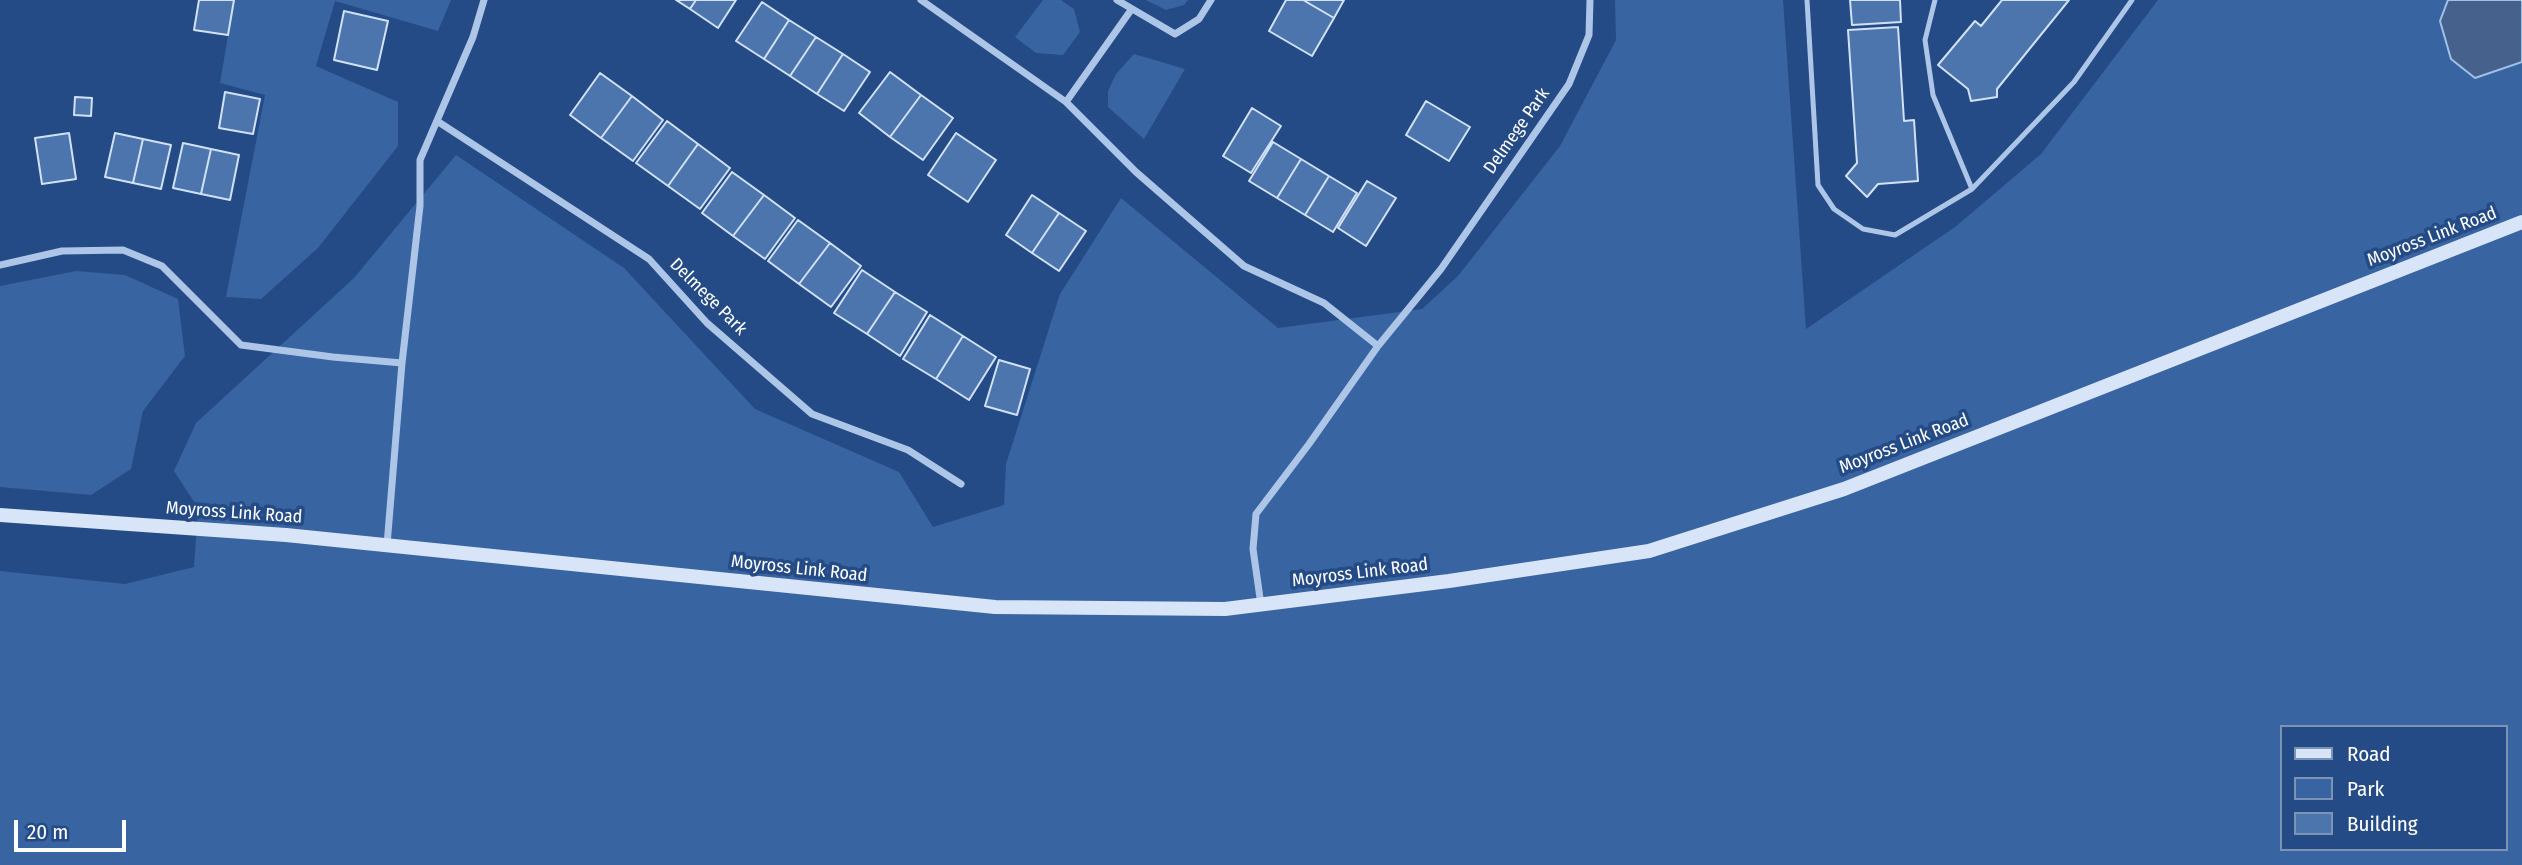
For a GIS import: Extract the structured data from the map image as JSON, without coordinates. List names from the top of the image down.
{
  "streets": {
    "street": ["Delmege Park", "Moyross Link Road"]
  },
  "crossings": [
    ["Delmege Park", "Moyross Link Road"]
  ],
  "legend": ["Road", "Park", "Building"],
  "scale_bar": "20 m"
}
